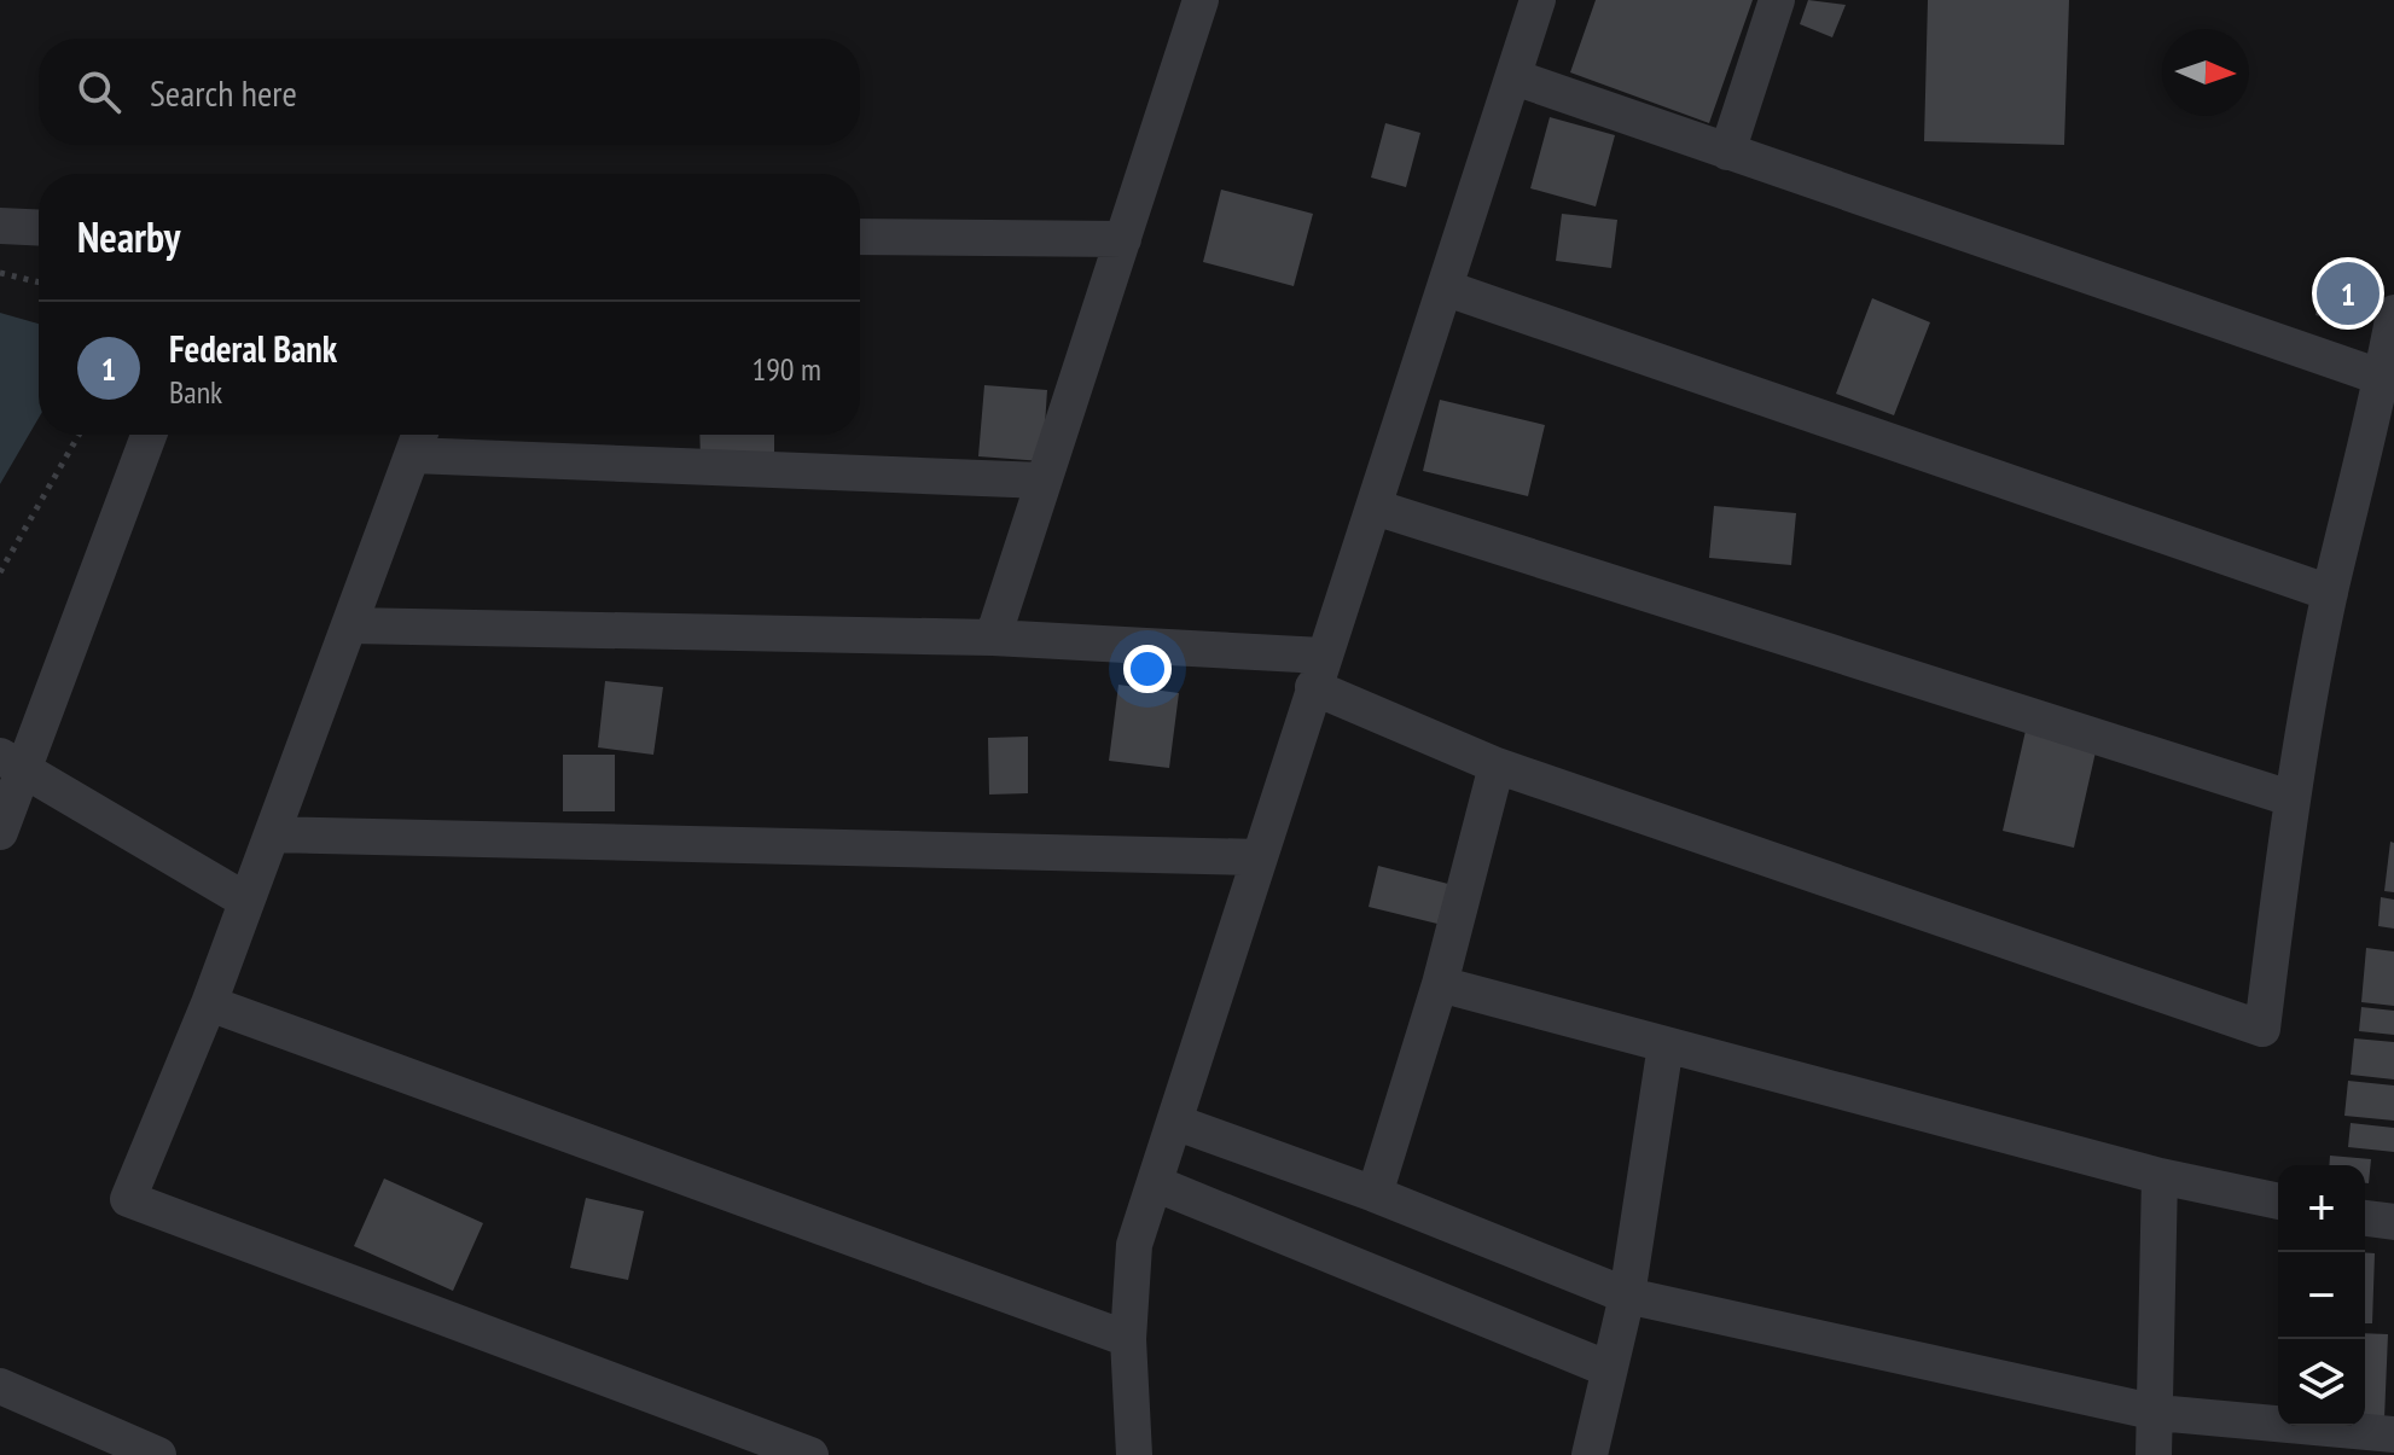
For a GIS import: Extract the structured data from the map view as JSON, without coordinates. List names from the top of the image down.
{
  "north": "right",
  "page": {
    "search": "Search here",
    "heading": "Nearby",
    "pins": "1",
    "list": [
      {
        "mark": "1",
        "name": "Federal Bank",
        "note": "Bank",
        "value": "190 m"
      }
    ],
    "map_buttons": ["+", "−"]
  }
}
